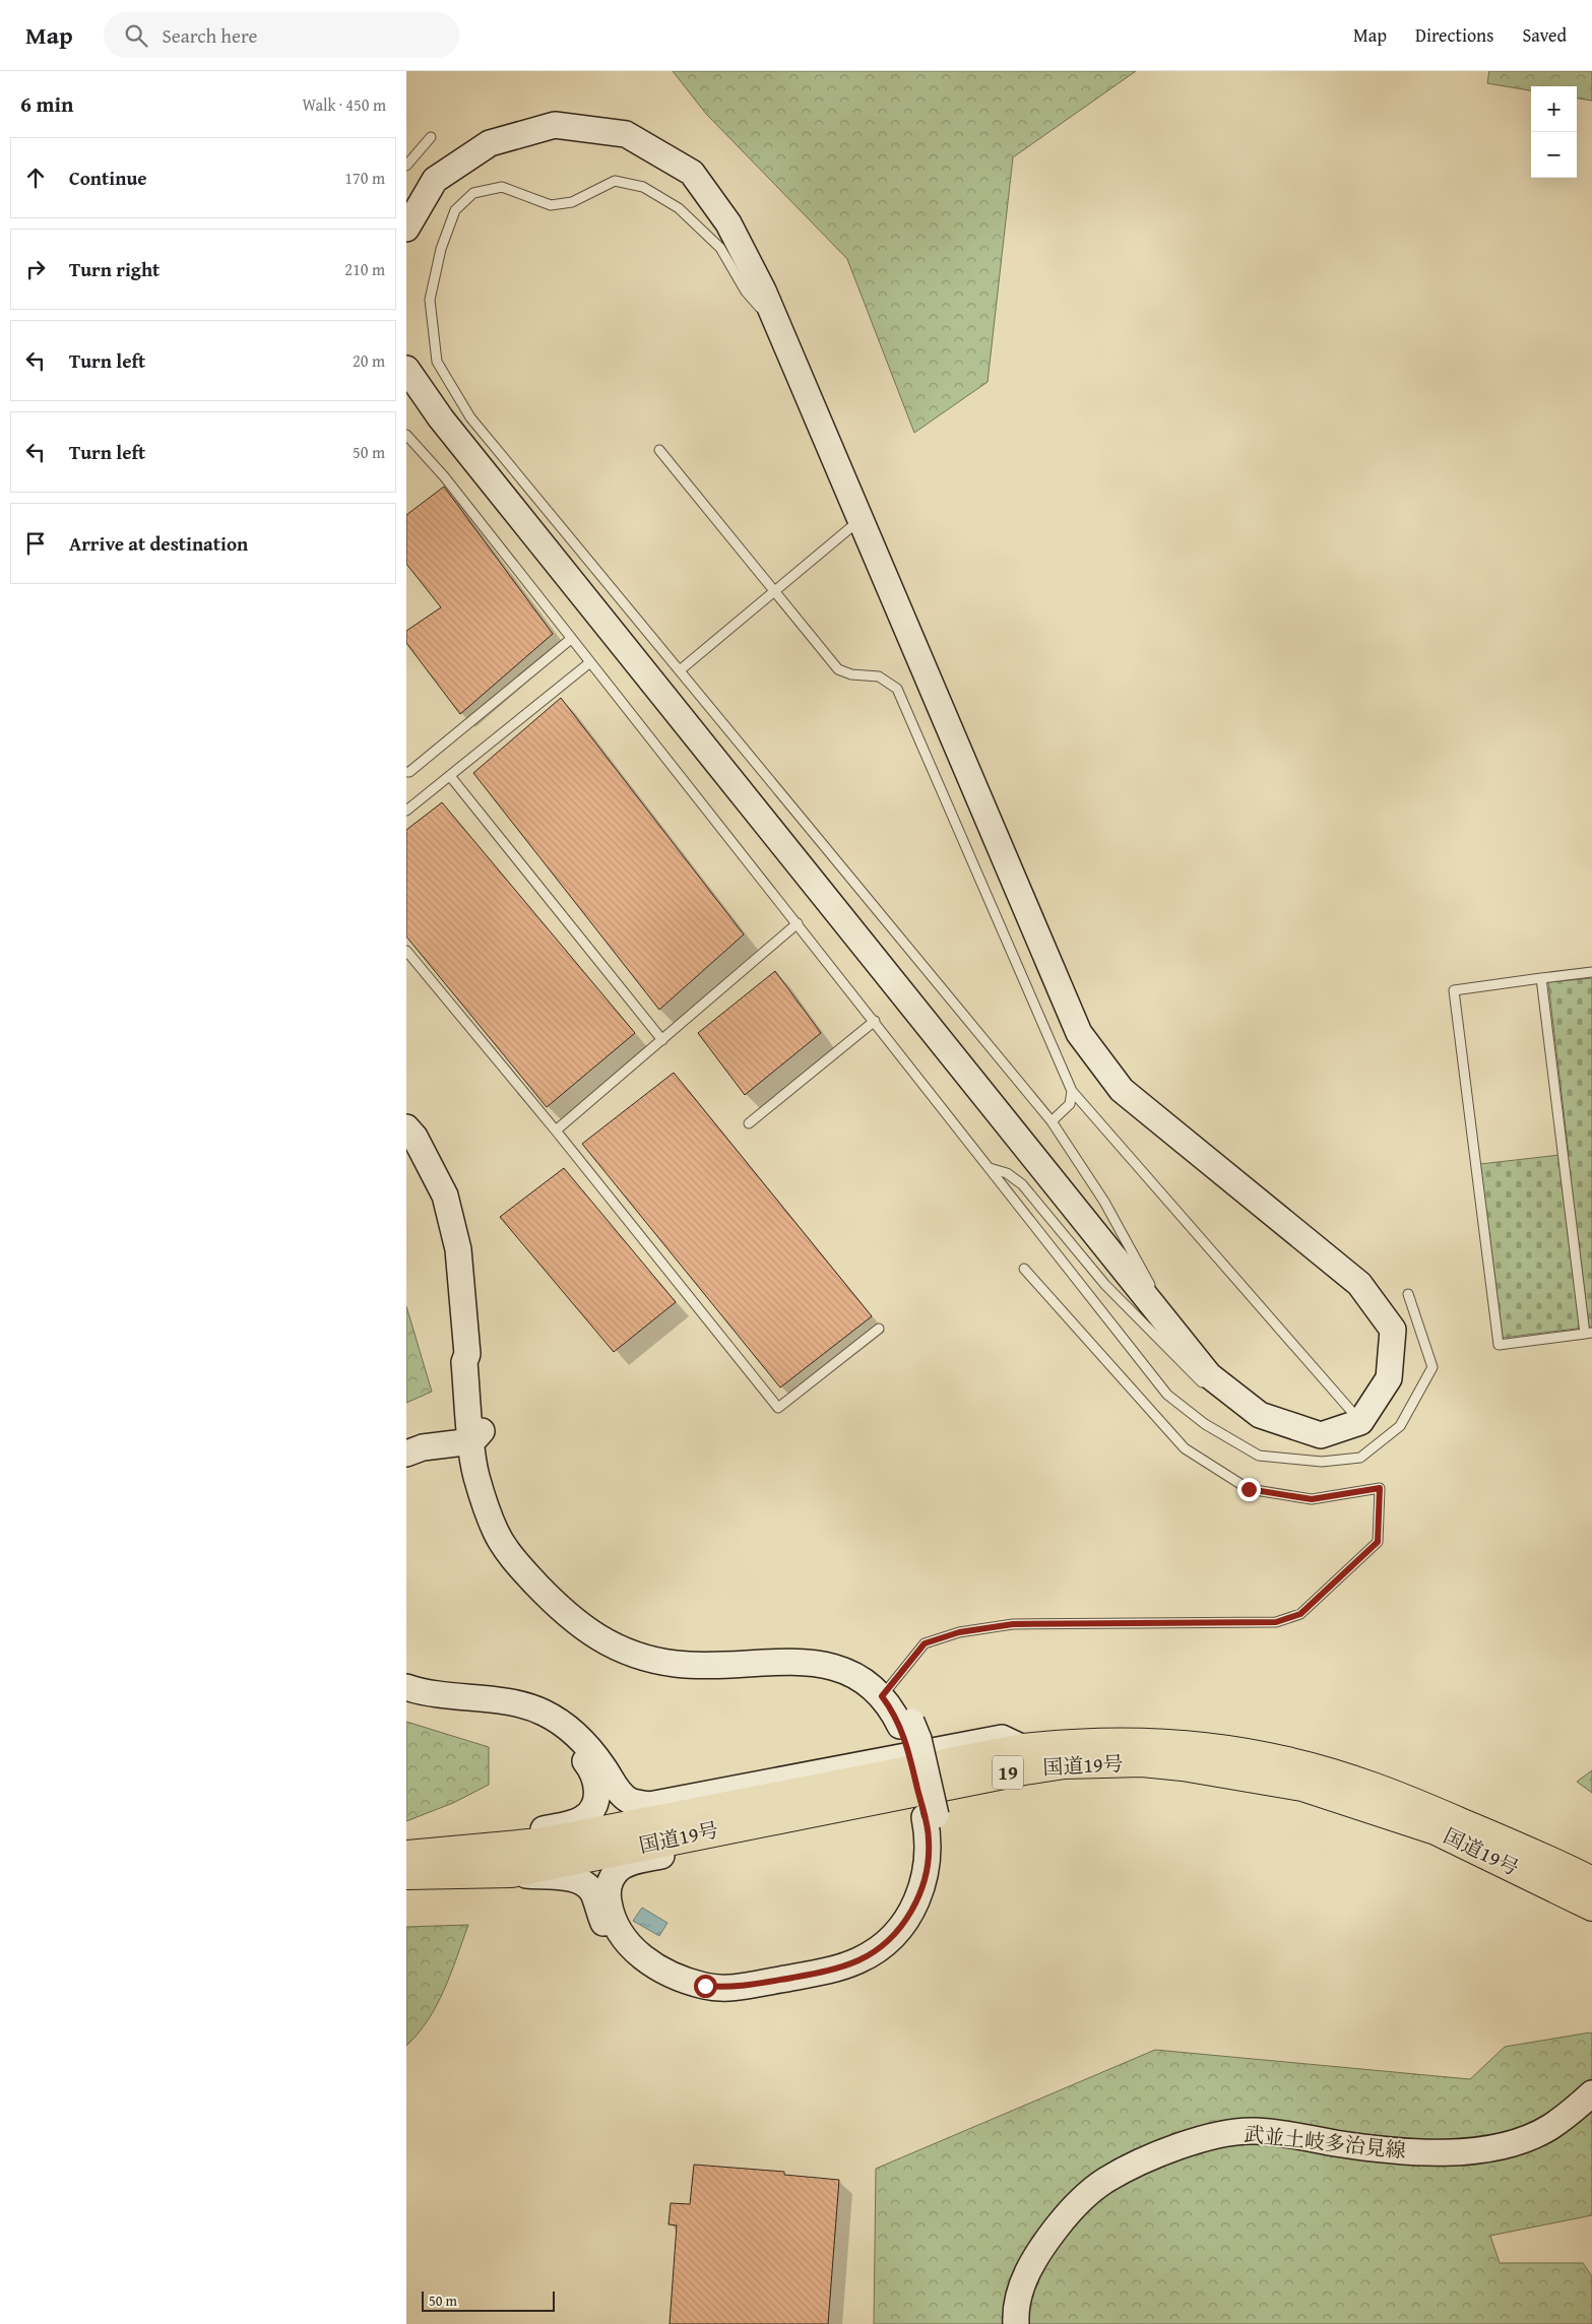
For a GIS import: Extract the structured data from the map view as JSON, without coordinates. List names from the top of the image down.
{
  "streets": {
    "highway": ["国道19号", "19"],
    "street": ["武並土岐多治見線"]
  },
  "scale_bar": "50 m",
  "page": {
    "header": "Map",
    "search": "Search here",
    "nav": ["Map", "Directions", "Saved"],
    "heading": ["6 min", "Walk · 450 m"],
    "map_buttons": ["+", "−"],
    "list": [
      ["Continue", "170 m"],
      ["Turn right", "210 m"],
      ["Turn left", "20 m"],
      ["Turn left", "50 m"],
      "Arrive at destination"
    ],
    "scale": "50 m"
  }
}
